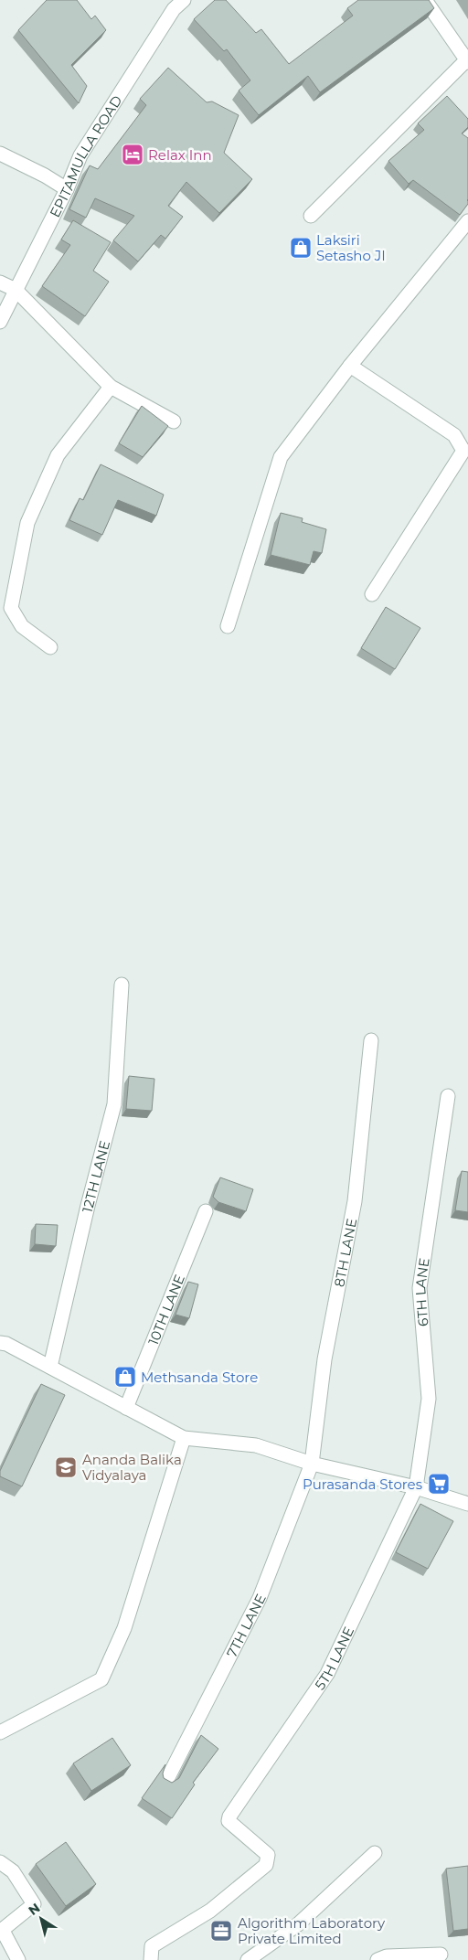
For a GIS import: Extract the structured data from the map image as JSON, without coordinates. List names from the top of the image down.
{
  "streets": {
    "street": [
      "EPITAMULLA ROAD",
      "12TH LANE",
      "8TH LANE",
      "6TH LANE",
      "10TH LANE",
      "7TH LANE",
      "5TH LANE"
    ]
  },
  "crossings": [
    ["8TH LANE", "7TH LANE"],
    ["6TH LANE", "5TH LANE"]
  ],
  "places": {
    "hotel": ["Relax Inn"],
    "shop": ["Laksiri Setasho JI", "Methsanda Store"],
    "school or university": ["Ananda Balika Vidyalaya"],
    "supermarket": ["Purasanda Stores"],
    "office": ["Algorithm Laboratory Private Limited"]
  },
  "north": "top left"
}
